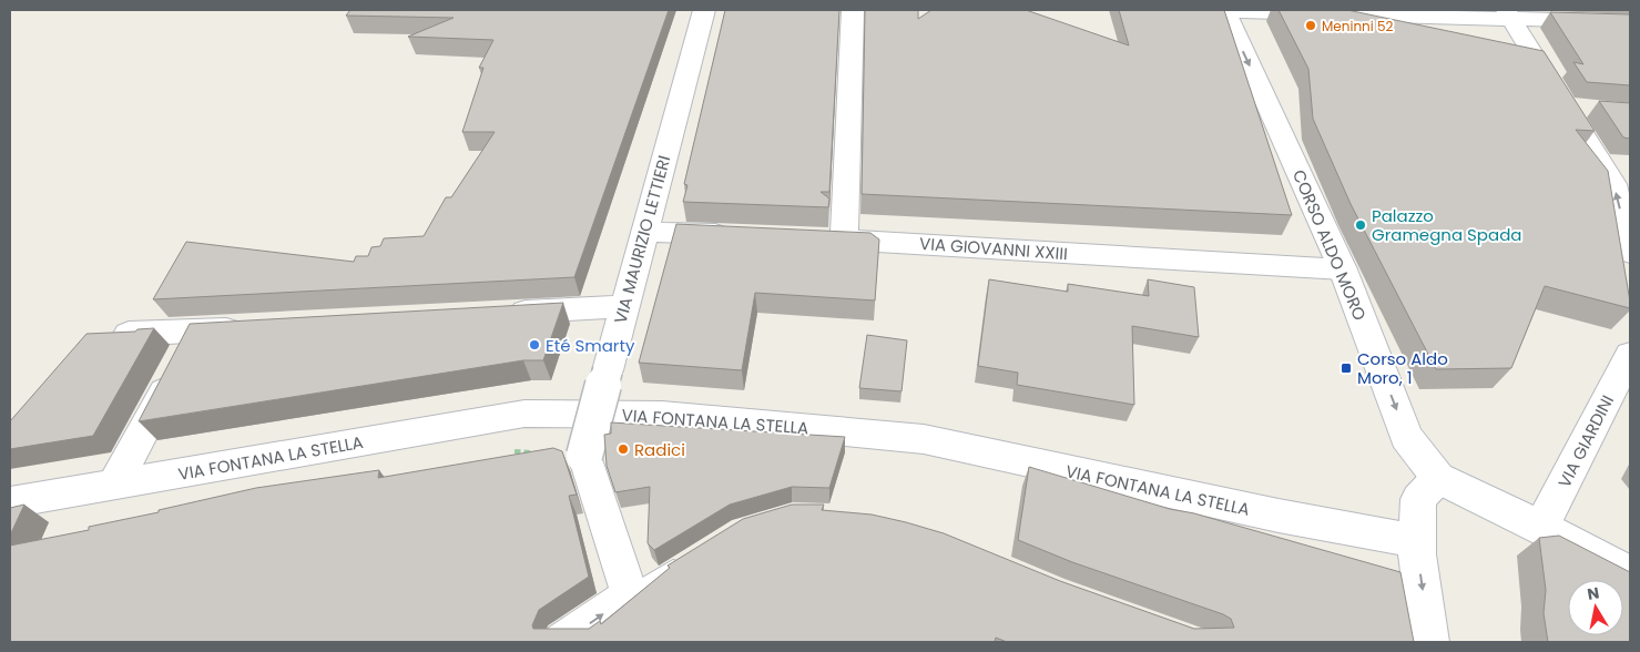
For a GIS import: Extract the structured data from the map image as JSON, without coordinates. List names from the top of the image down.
{
  "streets": {
    "street": [
      "VIA MAURIZIO LETTIERI",
      "CORSO ALDO MORO",
      "VIA GIOVANNI XXIII",
      "VIA FONTANA LA STELLA",
      "VIA GIARDINI"
    ]
  },
  "crossings": [
    ["CORSO ALDO MORO", "VIA GIOVANNI XXIII"]
  ],
  "one_way": ["CORSO ALDO MORO"],
  "places": {
    "other": [
      "Meninni 52",
      "Palazzo Gramegna Spada",
      "Eté Smarty",
      "Radici"
    ],
    "transit": ["Corso Aldo Moro, 1"]
  },
  "north": "top"
}
